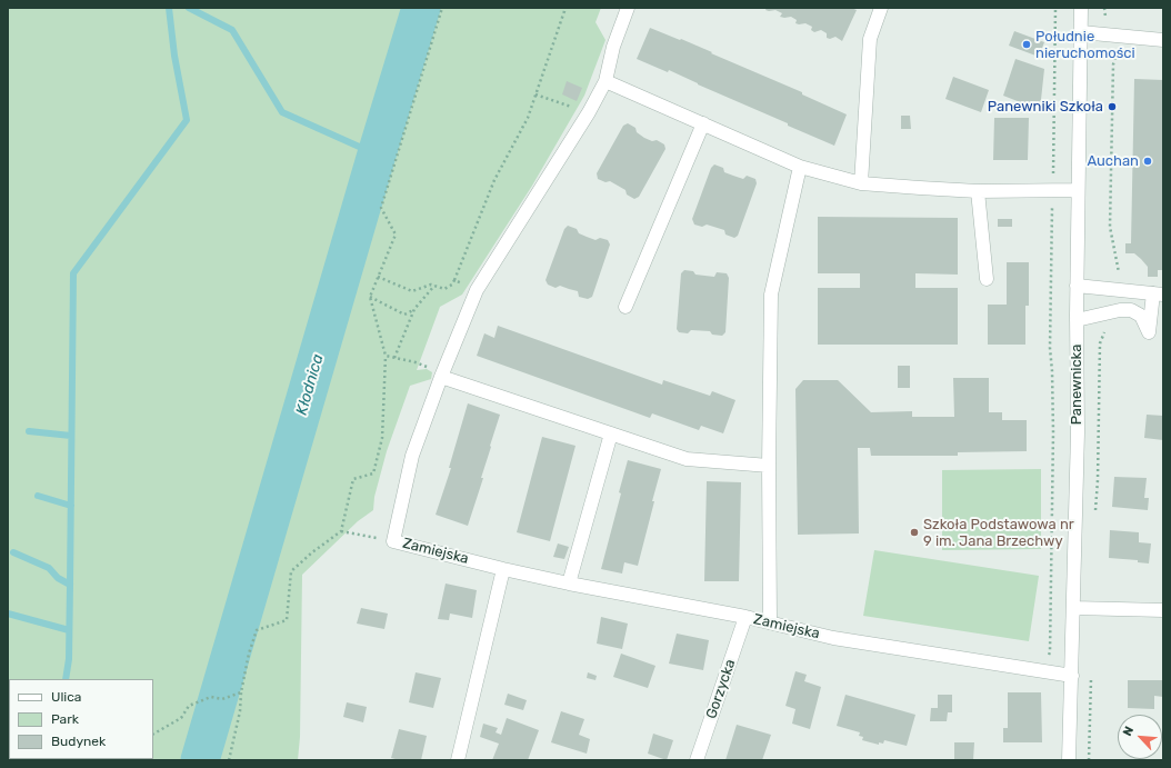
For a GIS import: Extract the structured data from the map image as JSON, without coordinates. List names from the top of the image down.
{
  "streets": {
    "street": ["Panewnicka", "Zamiejska", "Gorzycka"]
  },
  "crossings": [
    ["Panewnicka", "Zamiejska"],
    ["Zamiejska", "Gorzycka"]
  ],
  "water": ["Kłodnica"],
  "places": [
    "Południe nieruchomości",
    "Panewniki Szkoła",
    "Auchan",
    "Szkoła Podstawowa nr 9 im. Jana Brzechwy"
  ],
  "legend": ["Ulica", "Park", "Budynek"],
  "north": "top left"
}
